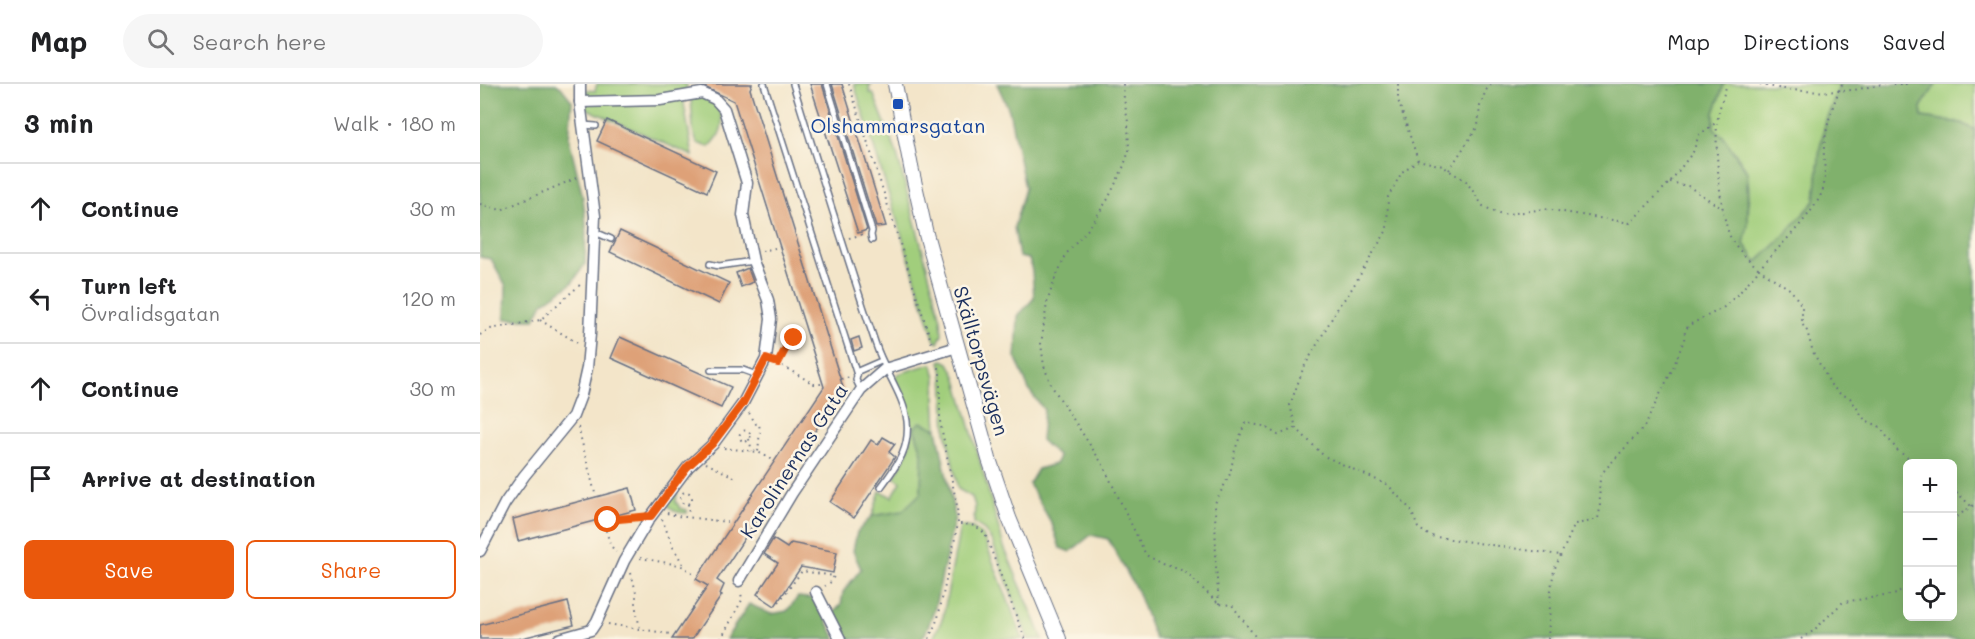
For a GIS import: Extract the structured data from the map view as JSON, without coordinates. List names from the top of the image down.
{
  "streets": {
    "street": ["Skälltorpsvägen", "Karolinernas Gata"]
  },
  "crossings": [
    ["Skälltorpsvägen", "Karolinernas Gata"]
  ],
  "places": {
    "transit": ["Olshammarsgatan"]
  },
  "page": {
    "header": "Map",
    "search": "Search here",
    "nav": ["Map", "Directions", "Saved"],
    "heading": ["3 min", "Walk · 180 m"],
    "list": [
      ["Continue", "30 m"],
      ["Turn left", "Övralidsgatan", "120 m"],
      ["Continue", "30 m"],
      "Arrive at destination"
    ],
    "map_buttons": ["+", "−"],
    "buttons": ["Save", "Share"]
  }
}
